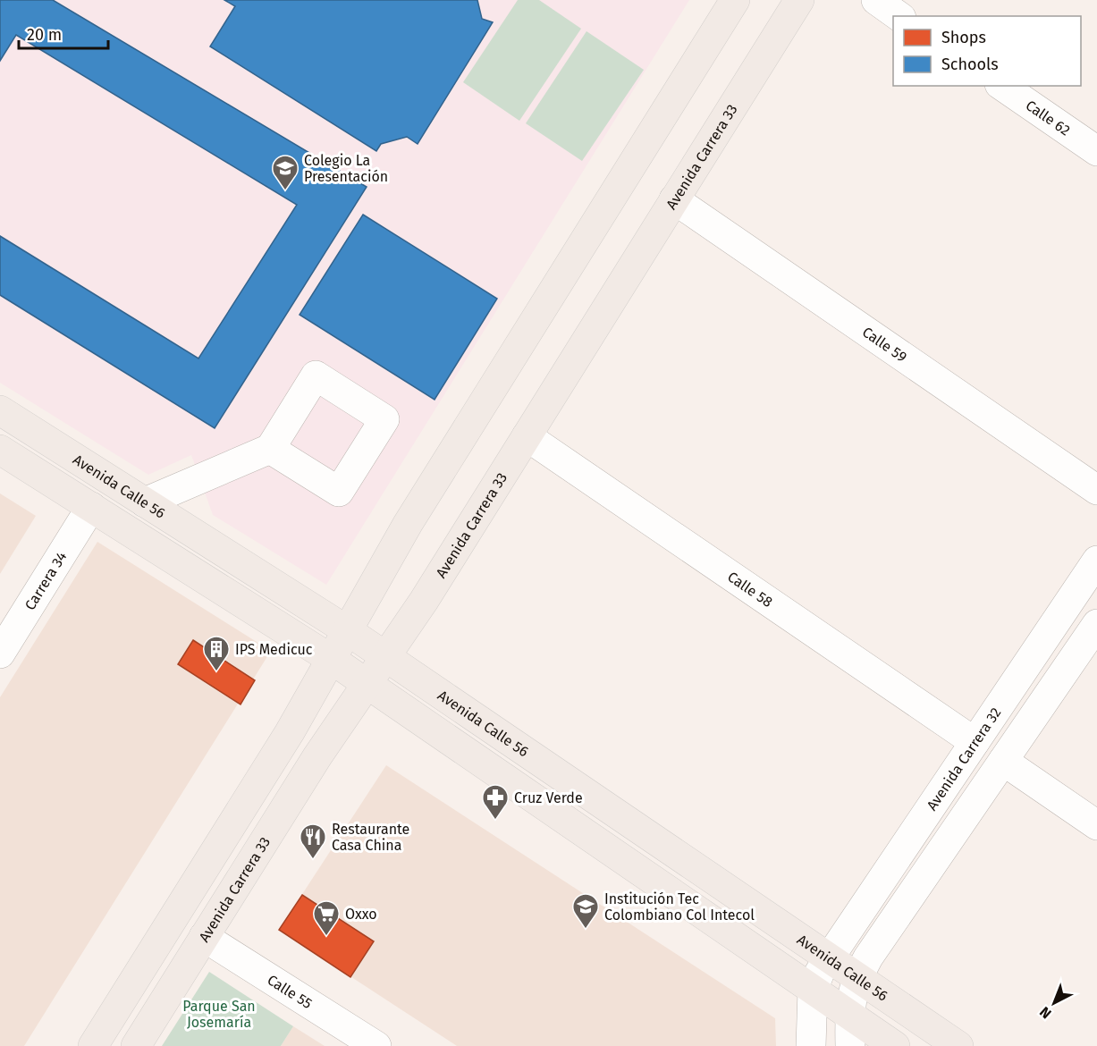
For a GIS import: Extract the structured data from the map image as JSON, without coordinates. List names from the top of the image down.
{
  "streets": {
    "main road": ["Avenida Carrera 33", "Avenida Calle 56"],
    "street": [
      "Calle 62",
      "Calle 59",
      "Carrera 34",
      "Calle 58",
      "Avenida Carrera 32",
      "Calle 55"
    ]
  },
  "crossings": [
    ["Avenida Carrera 33", "Calle 59"],
    ["Avenida Carrera 33", "Avenida Calle 56"],
    ["Avenida Carrera 33", "Calle 58"],
    ["Avenida Carrera 33", "Calle 55"],
    ["Avenida Calle 56", "Avenida Carrera 32"],
    ["Calle 58", "Avenida Carrera 32"]
  ],
  "parks": ["Parque San Josemaría"],
  "places": {
    "school or university": ["Colegio La Presentación", "Institución Tec Colombiano Col Intecol"],
    "building": ["IPS Medicuc"],
    "pharmacy": ["Cruz Verde"],
    "restaurant": ["Restaurante Casa China"],
    "supermarket": ["Oxxo"]
  },
  "legend": ["Shops", "Schools"],
  "scale_bar": "20 m",
  "north": "bottom left"
}
